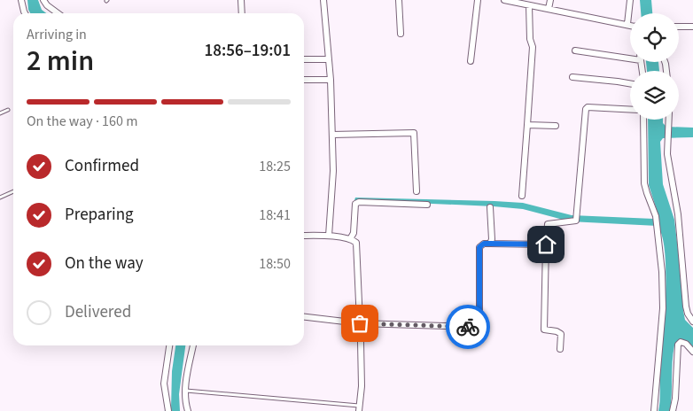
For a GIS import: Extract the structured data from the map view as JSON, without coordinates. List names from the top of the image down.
{
  "page": {
    "heading": ["2 min", "Arriving in", "18:56–19:01"],
    "bar": "On the way · 160 m",
    "list": [
      ["Confirmed", "18:25"],
      ["Preparing", "18:41"],
      ["On the way", "18:50"],
      "Delivered"
    ]
  }
}
